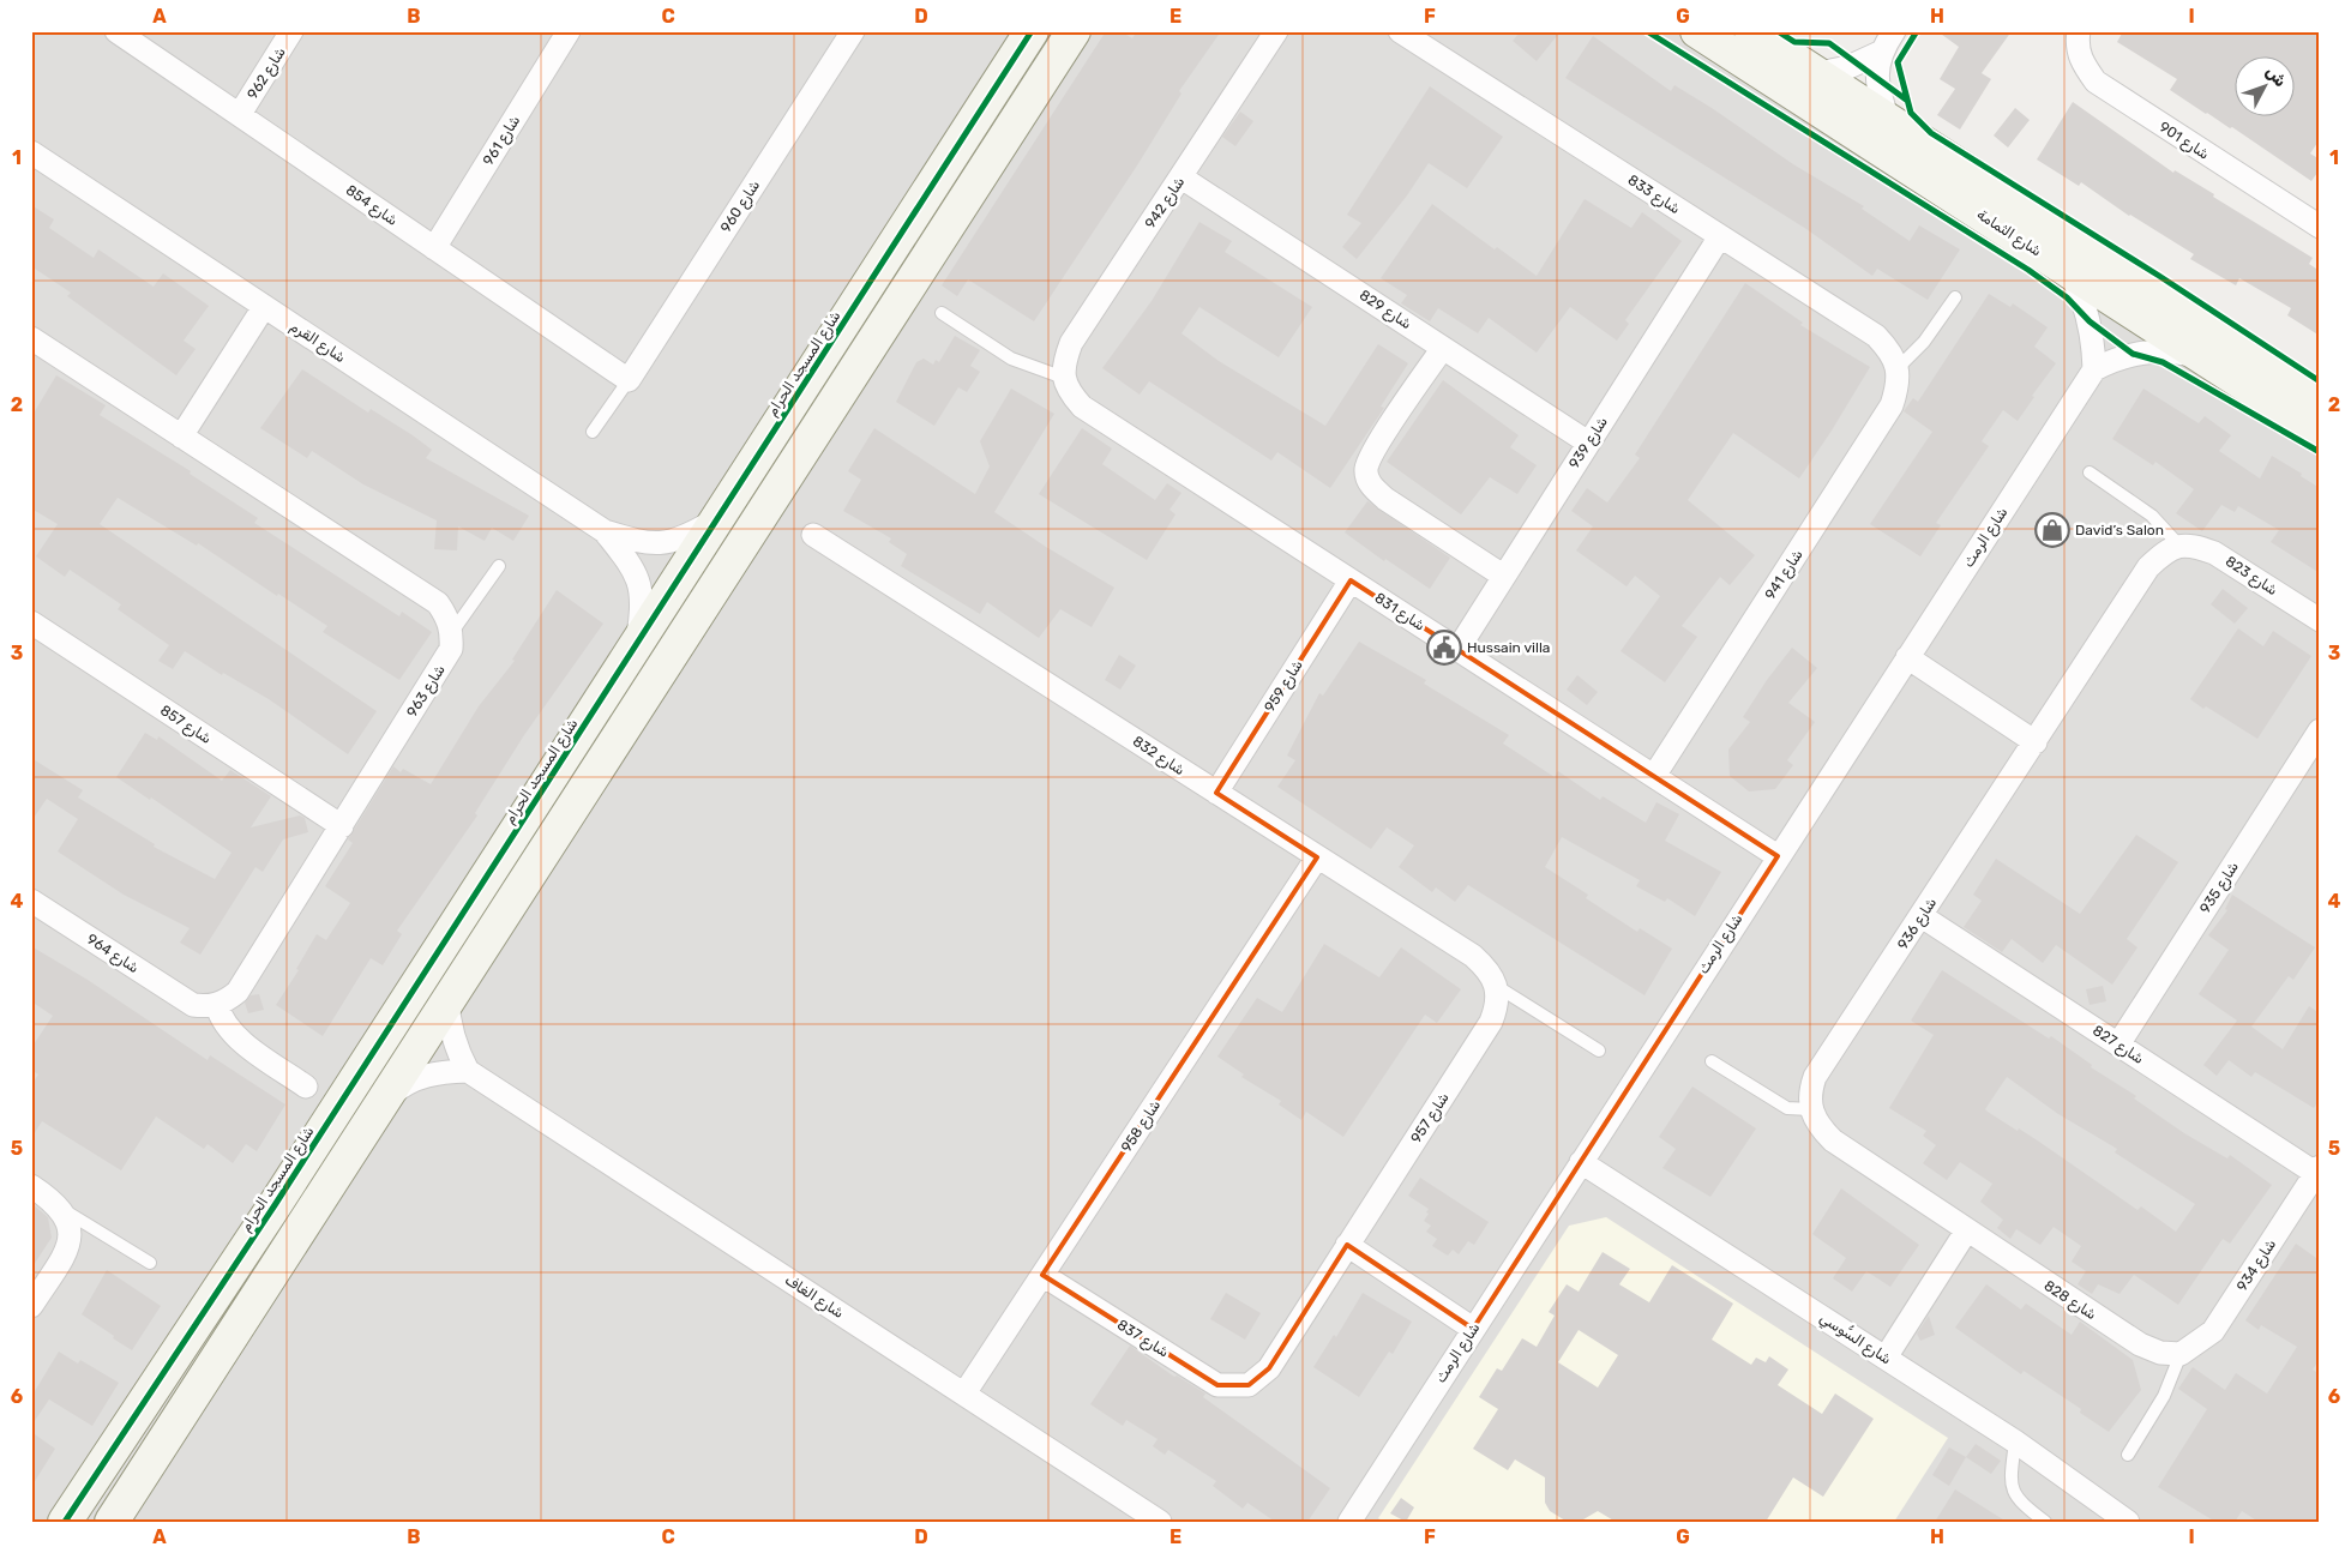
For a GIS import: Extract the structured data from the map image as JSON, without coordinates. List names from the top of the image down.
{
  "streets": {
    "street": [
      "شارع 962",
      "شارع 961",
      "شارع 901",
      "شارع 833",
      "شارع 942",
      "شارع 854",
      "شارع 960",
      "شارع الثمامة",
      "شارع 829",
      "شارع القرم",
      "شارع المسجد الحرام",
      "شارع 939",
      "شارع الرمث",
      "شارع 941",
      "شارع 823",
      "شارع 831",
      "شارع 959",
      "شارع 963",
      "شارع 857",
      "شارع 832",
      "شارع 935",
      "شارع 936",
      "شارع 964",
      "شارع 827",
      "شارع 957",
      "شارع 958",
      "شارع 934",
      "شارع الغاف",
      "شارع 828",
      "شارع 837",
      "شارع السُّوسي"
    ]
  },
  "crossings": [
    ["شارع 962", "شارع 854"],
    ["شارع 961", "شارع 854"],
    ["شارع 833", "شارع 939"],
    ["شارع 833", "شارع 941"],
    ["شارع 942", "شارع 829"],
    ["شارع 942", "شارع 831"],
    ["شارع 854", "شارع 960"],
    ["شارع 829", "شارع 939"],
    ["شارع القرم", "شارع المسجد الحرام"],
    ["شارع 939", "شارع 831"],
    ["شارع الرمث", "شارع 831"],
    ["شارع الرمث", "شارع السُّوسي"],
    ["شارع 941", "شارع 831"],
    ["شارع 823", "شارع 936"],
    ["شارع 831", "شارع 959"],
    ["شارع 959", "شارع 832"],
    ["شارع 963", "شارع 857"],
    ["شارع 963", "شارع 964"],
    ["شارع 832", "شارع 957"],
    ["شارع 832", "شارع 958"],
    ["شارع 935", "شارع 827"],
    ["شارع 936", "شارع 827"],
    ["شارع 936", "شارع 828"],
    ["شارع 827", "شارع 934"],
    ["شارع 957", "شارع 837"],
    ["شارع 958", "شارع الغاف"],
    ["شارع 958", "شارع 837"],
    ["شارع 934", "شارع 828"]
  ],
  "places": {
    "shop": ["David’s Salon"],
    "public building": ["Hussain villa"]
  },
  "north": "top right",
  "grid": {
    "columns": [
      "A",
      "B",
      "C",
      "D",
      "E",
      "F",
      "G",
      "H",
      "I"
    ],
    "rows": [
      "1",
      "2",
      "3",
      "4",
      "5",
      "6"
    ]
  }
}
